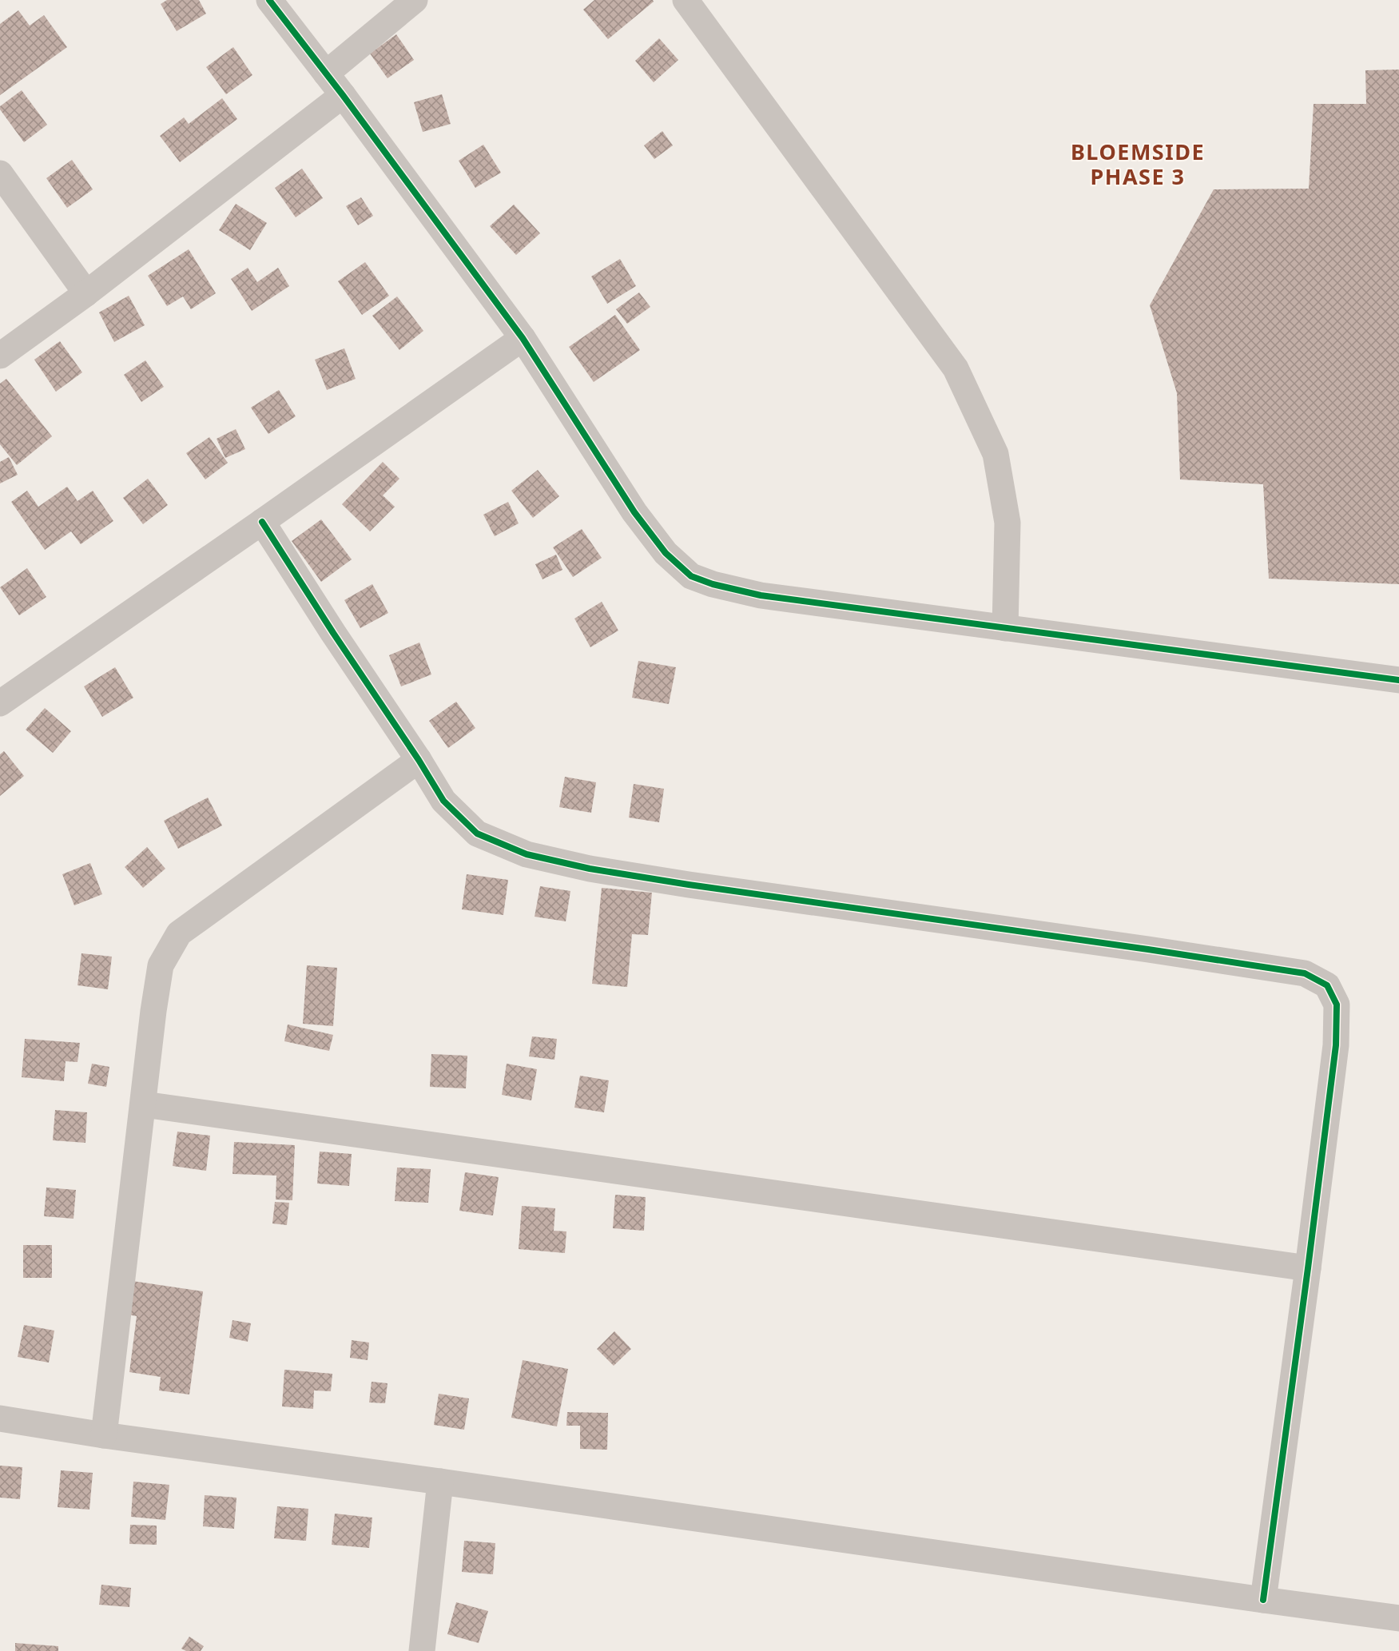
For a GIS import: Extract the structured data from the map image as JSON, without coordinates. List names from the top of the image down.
{
  "districts": ["BLOEMSIDE PHASE 3"]
}
